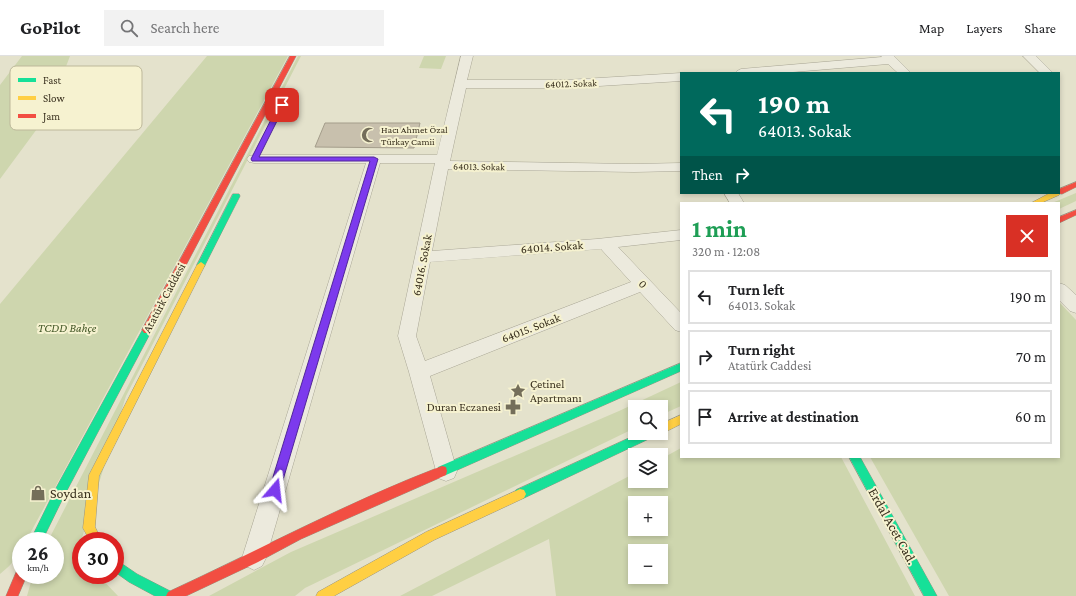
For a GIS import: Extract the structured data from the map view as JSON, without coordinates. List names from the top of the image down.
{
  "streets": {
    "main road": ["Atatürk Caddesi", "Erdal Acet Cad."],
    "street": [
      "64012. Sokak",
      "64013. Sokak",
      "64014. Sokak",
      "64016. Sokak",
      "0",
      "64015. Sokak"
    ]
  },
  "crossings": [
    ["64012. Sokak", "64016. Sokak"],
    ["64013. Sokak", "64016. Sokak"],
    ["64014. Sokak", "64016. Sokak"],
    ["64014. Sokak", "0"],
    ["64016. Sokak", "64015. Sokak"],
    ["0", "64015. Sokak"]
  ],
  "parks": ["TCDD Bahçe"],
  "places": {
    "mosque": ["Hacı Ahmet Özal Türkay Camii"],
    "place": ["Çetinel Apartmanı"],
    "pharmacy": ["Duran Eczanesi"],
    "shop": ["Soydan"]
  },
  "legend": ["Fast", "Slow", "Jam"],
  "page": {
    "header": "GoPilot",
    "search": "Search here",
    "nav": ["Map", "Layers", "Share"],
    "turn": ["190 m", "64013. Sokak"],
    "then": "Then",
    "heading": ["1 min", "320 m · 12:08"],
    "list": [
      {
        "name": "Turn left",
        "note": "64013. Sokak",
        "value": "190 m"
      },
      {
        "name": "Turn right",
        "note": "Atatürk Caddesi",
        "value": "70 m"
      },
      {
        "name": "Arrive at destination",
        "value": "60 m"
      }
    ],
    "map_buttons": ["+", "−"],
    "speed": "26 km/h",
    "limit": "30"
  }
}
